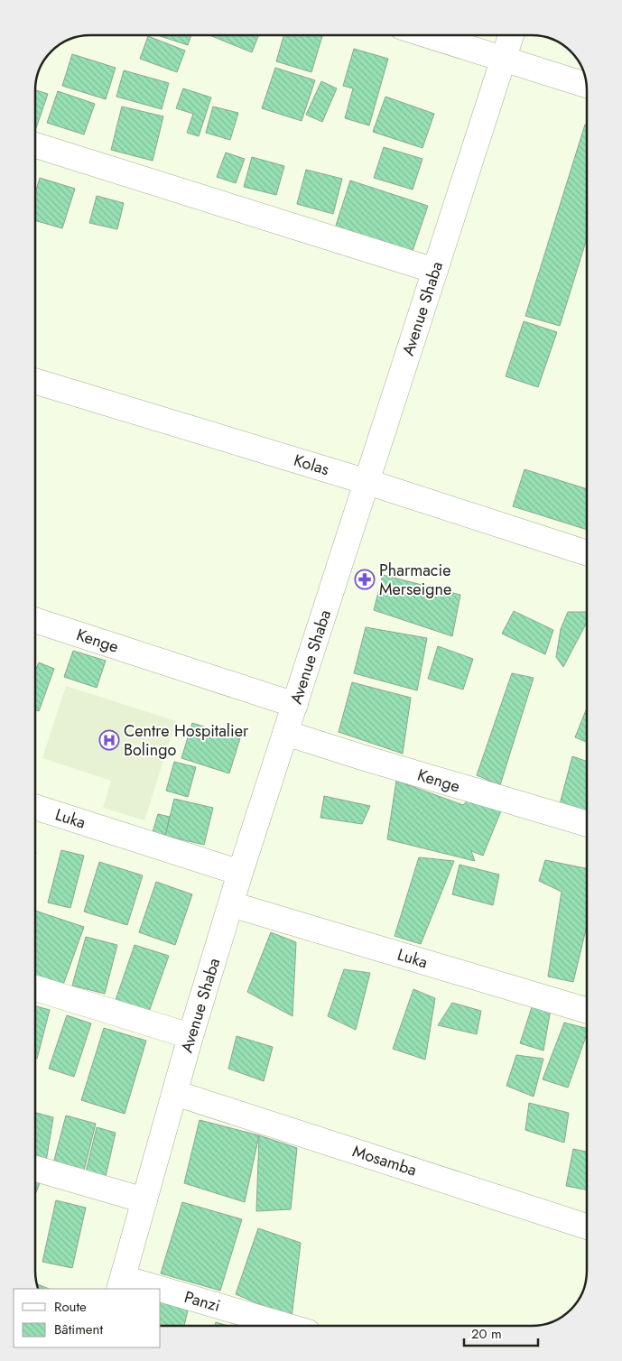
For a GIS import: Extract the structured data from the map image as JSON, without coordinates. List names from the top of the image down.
{
  "streets": {
    "street": [
      "Avenue Shaba",
      "Kolas",
      "Kenge",
      "Luka",
      "Mosamba",
      "Panzi"
    ]
  },
  "crossings": [
    ["Avenue Shaba", "Kolas"],
    ["Avenue Shaba", "Kenge"],
    ["Avenue Shaba", "Luka"],
    ["Avenue Shaba", "Mosamba"],
    ["Avenue Shaba", "Panzi"]
  ],
  "places": {
    "pharmacy": ["Pharmacie Merseigne"],
    "hospital": ["Centre Hospitalier Bolingo"]
  },
  "legend": ["Route", "Bâtiment"],
  "scale_bar": "20 m"
}
